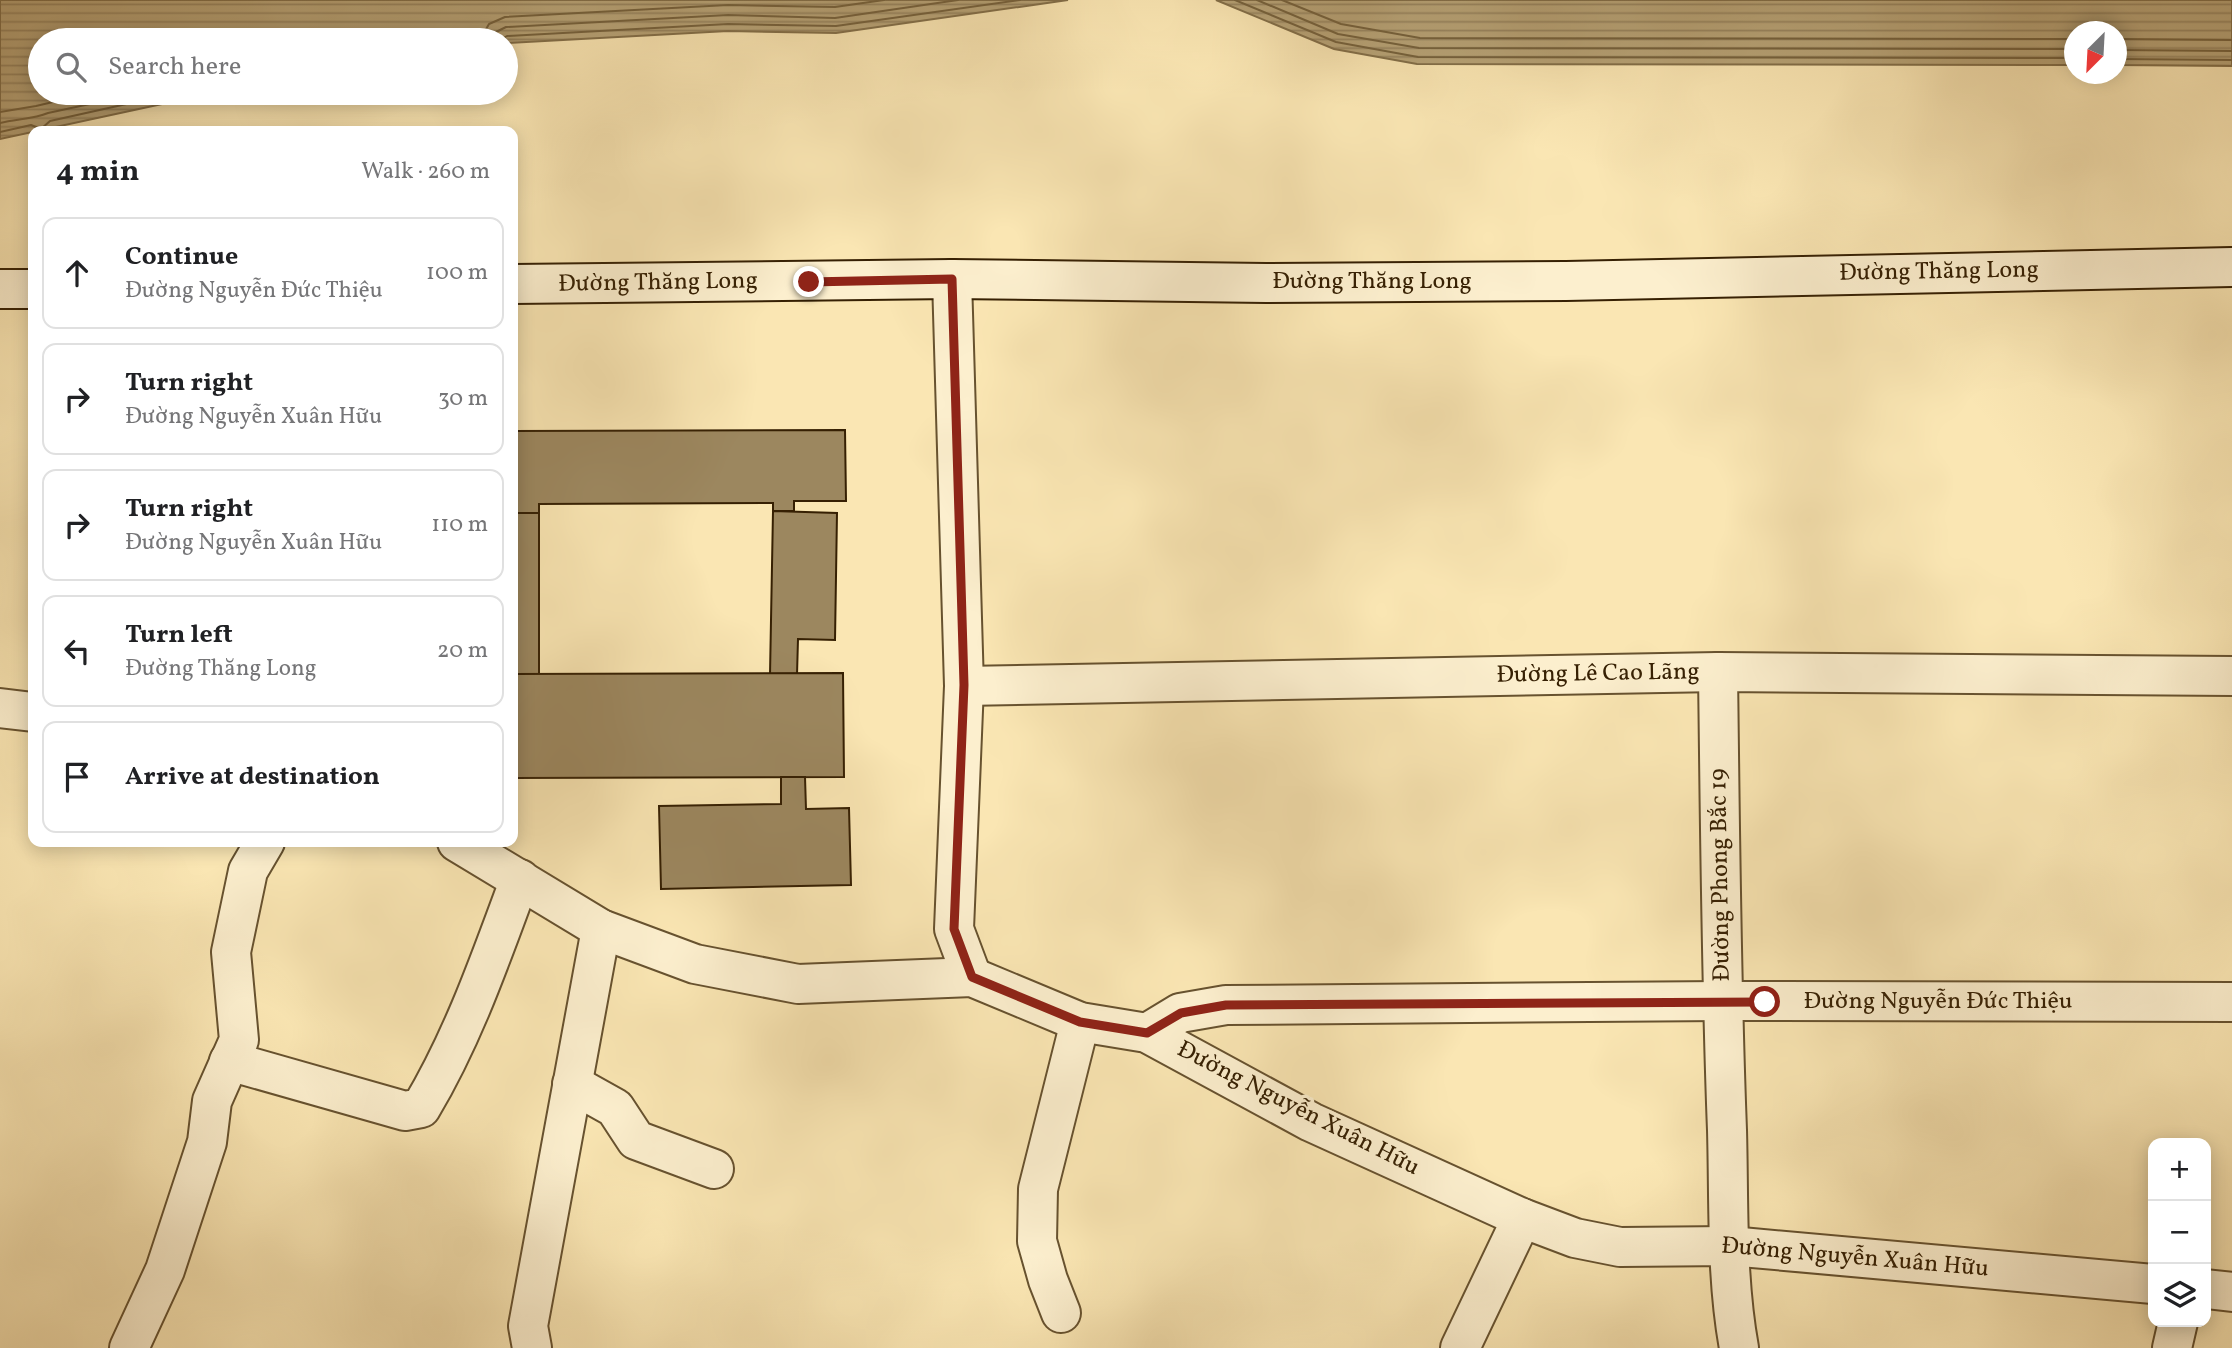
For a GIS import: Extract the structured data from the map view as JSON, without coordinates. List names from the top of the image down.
{
  "streets": {
    "street": [
      "Đường Thăng Long",
      "Đường Lê Cao Lãng",
      "Đường Phong Bắc 19",
      "Đường Nguyễn Đức Thiệu",
      "Đường Nguyễn Xuân Hữu"
    ]
  },
  "crossings": [
    ["Đường Lê Cao Lãng", "Đường Phong Bắc 19"],
    ["Đường Phong Bắc 19", "Đường Nguyễn Đức Thiệu"],
    ["Đường Phong Bắc 19", "Đường Nguyễn Xuân Hữu"],
    ["Đường Nguyễn Đức Thiệu", "Đường Nguyễn Xuân Hữu"]
  ],
  "north": "bottom left",
  "page": {
    "search": "Search here",
    "heading": ["4 min", "Walk · 260 m"],
    "list": [
      ["Continue", "Đường Nguyễn Đức Thiệu", "100 m"],
      ["Turn right", "Đường Nguyễn Xuân Hữu", "30 m"],
      ["Turn right", "Đường Nguyễn Xuân Hữu", "110 m"],
      ["Turn left", "Đường Thăng Long", "20 m"],
      "Arrive at destination"
    ],
    "map_buttons": ["+", "−"]
  }
}
